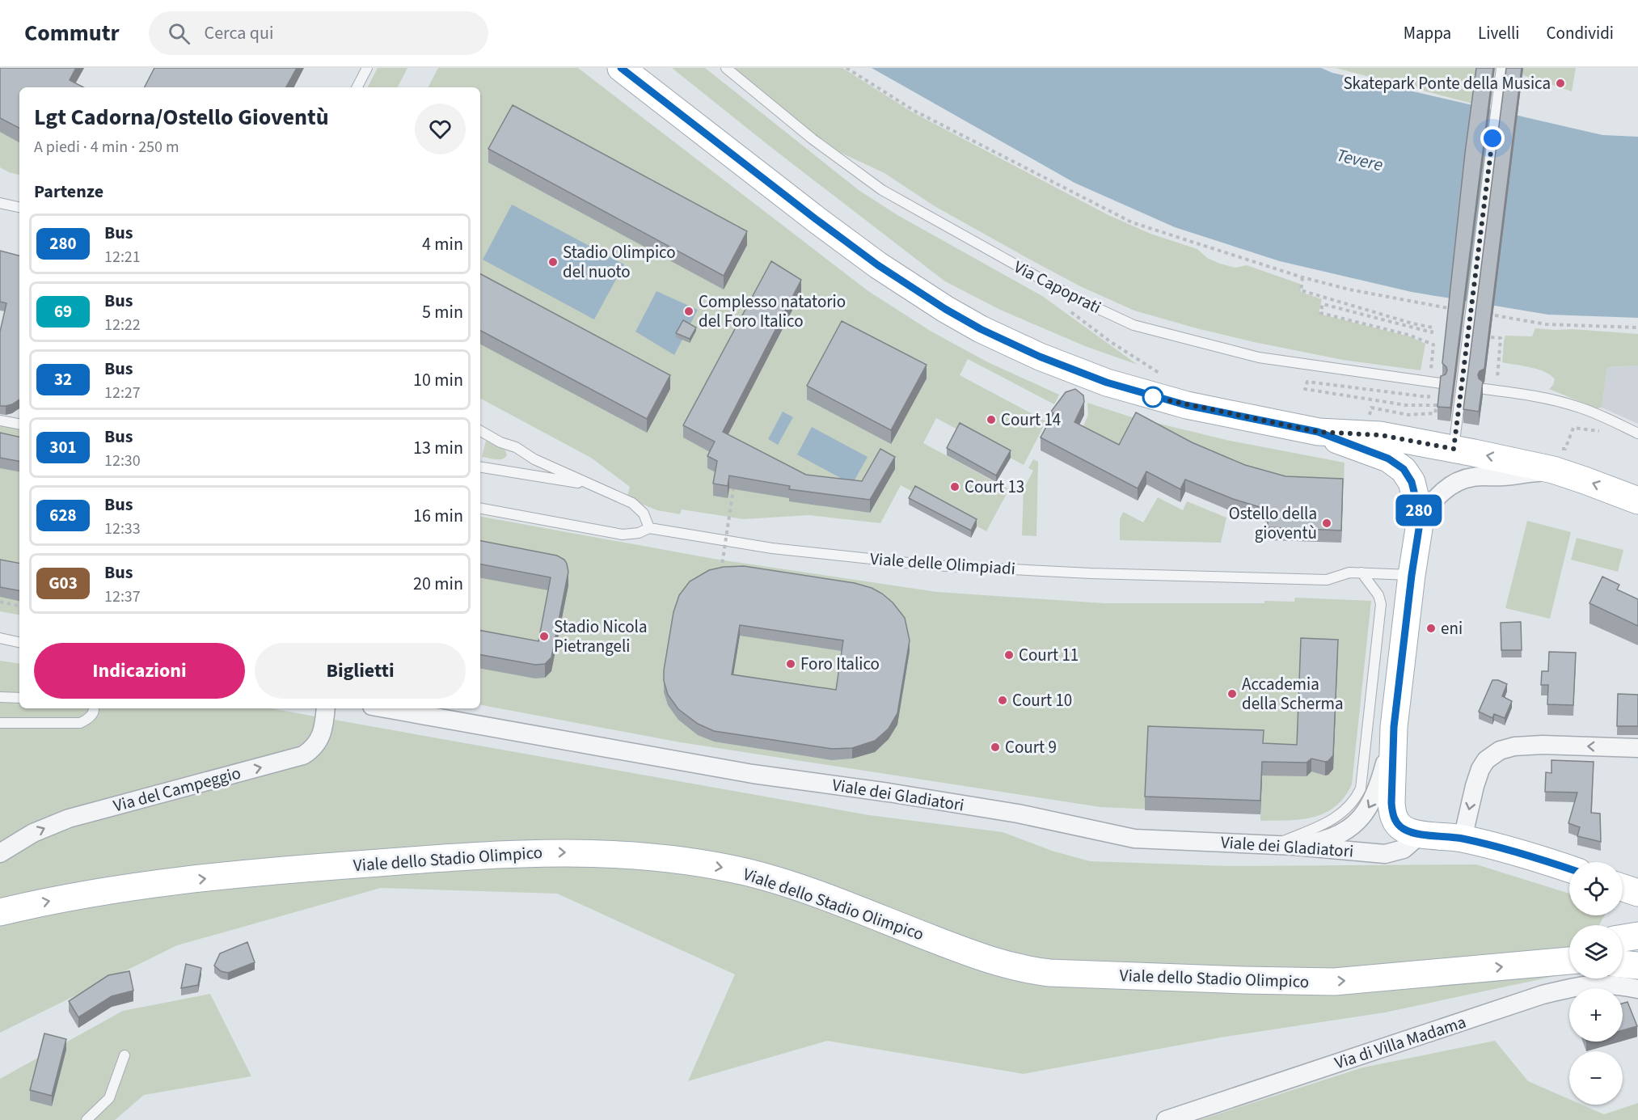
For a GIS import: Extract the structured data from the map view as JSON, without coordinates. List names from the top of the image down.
{
  "streets": {
    "main road": ["Viale dello Stadio Olimpico"],
    "street": ["Via del Campeggio", "Viale dei Gladiatori", "Via di Villa Madama"],
    "lane": ["Via Capoprati", "Viale delle Olimpiadi"]
  },
  "one_way": ["Via del Campeggio", "Viale dello Stadio Olimpico"],
  "water": ["Tevere"],
  "places": [
    "Skatepark Ponte della Musica",
    "Stadio Olimpico del nuoto",
    "Complesso natatorio del Foro Italico",
    "Court 14",
    "Court 13",
    "Ostello della gioventù",
    "eni",
    "Stadio Nicola Pietrangeli",
    "Court 11",
    "Foro Italico",
    "Accademia della Scherma",
    "Court 10",
    "Court 9"
  ],
  "lines": ["bus line 280"],
  "page": {
    "header": "Commutr",
    "search": "Cerca qui",
    "nav": ["Mappa", "Livelli", "Condividi"],
    "on_map": "280",
    "heading": [
      ["Lgt Cadorna/Ostello Gioventù", "A piedi · 4 min · 250 m"],
      "Partenze"
    ],
    "list": [
      {
        "mark": "280",
        "name": "Bus",
        "note": "12:21",
        "value": "4 min"
      },
      {
        "mark": "69",
        "name": "Bus",
        "note": "12:22",
        "value": "5 min"
      },
      {
        "mark": "32",
        "name": "Bus",
        "note": "12:27",
        "value": "10 min"
      },
      {
        "mark": "301",
        "name": "Bus",
        "note": "12:30",
        "value": "13 min"
      },
      {
        "mark": "628",
        "name": "Bus",
        "note": "12:33",
        "value": "16 min"
      },
      {
        "mark": "G03",
        "name": "Bus",
        "note": "12:37",
        "value": "20 min"
      }
    ],
    "buttons": ["Indicazioni", "Biglietti"],
    "map_buttons": ["+", "−"]
  }
}
